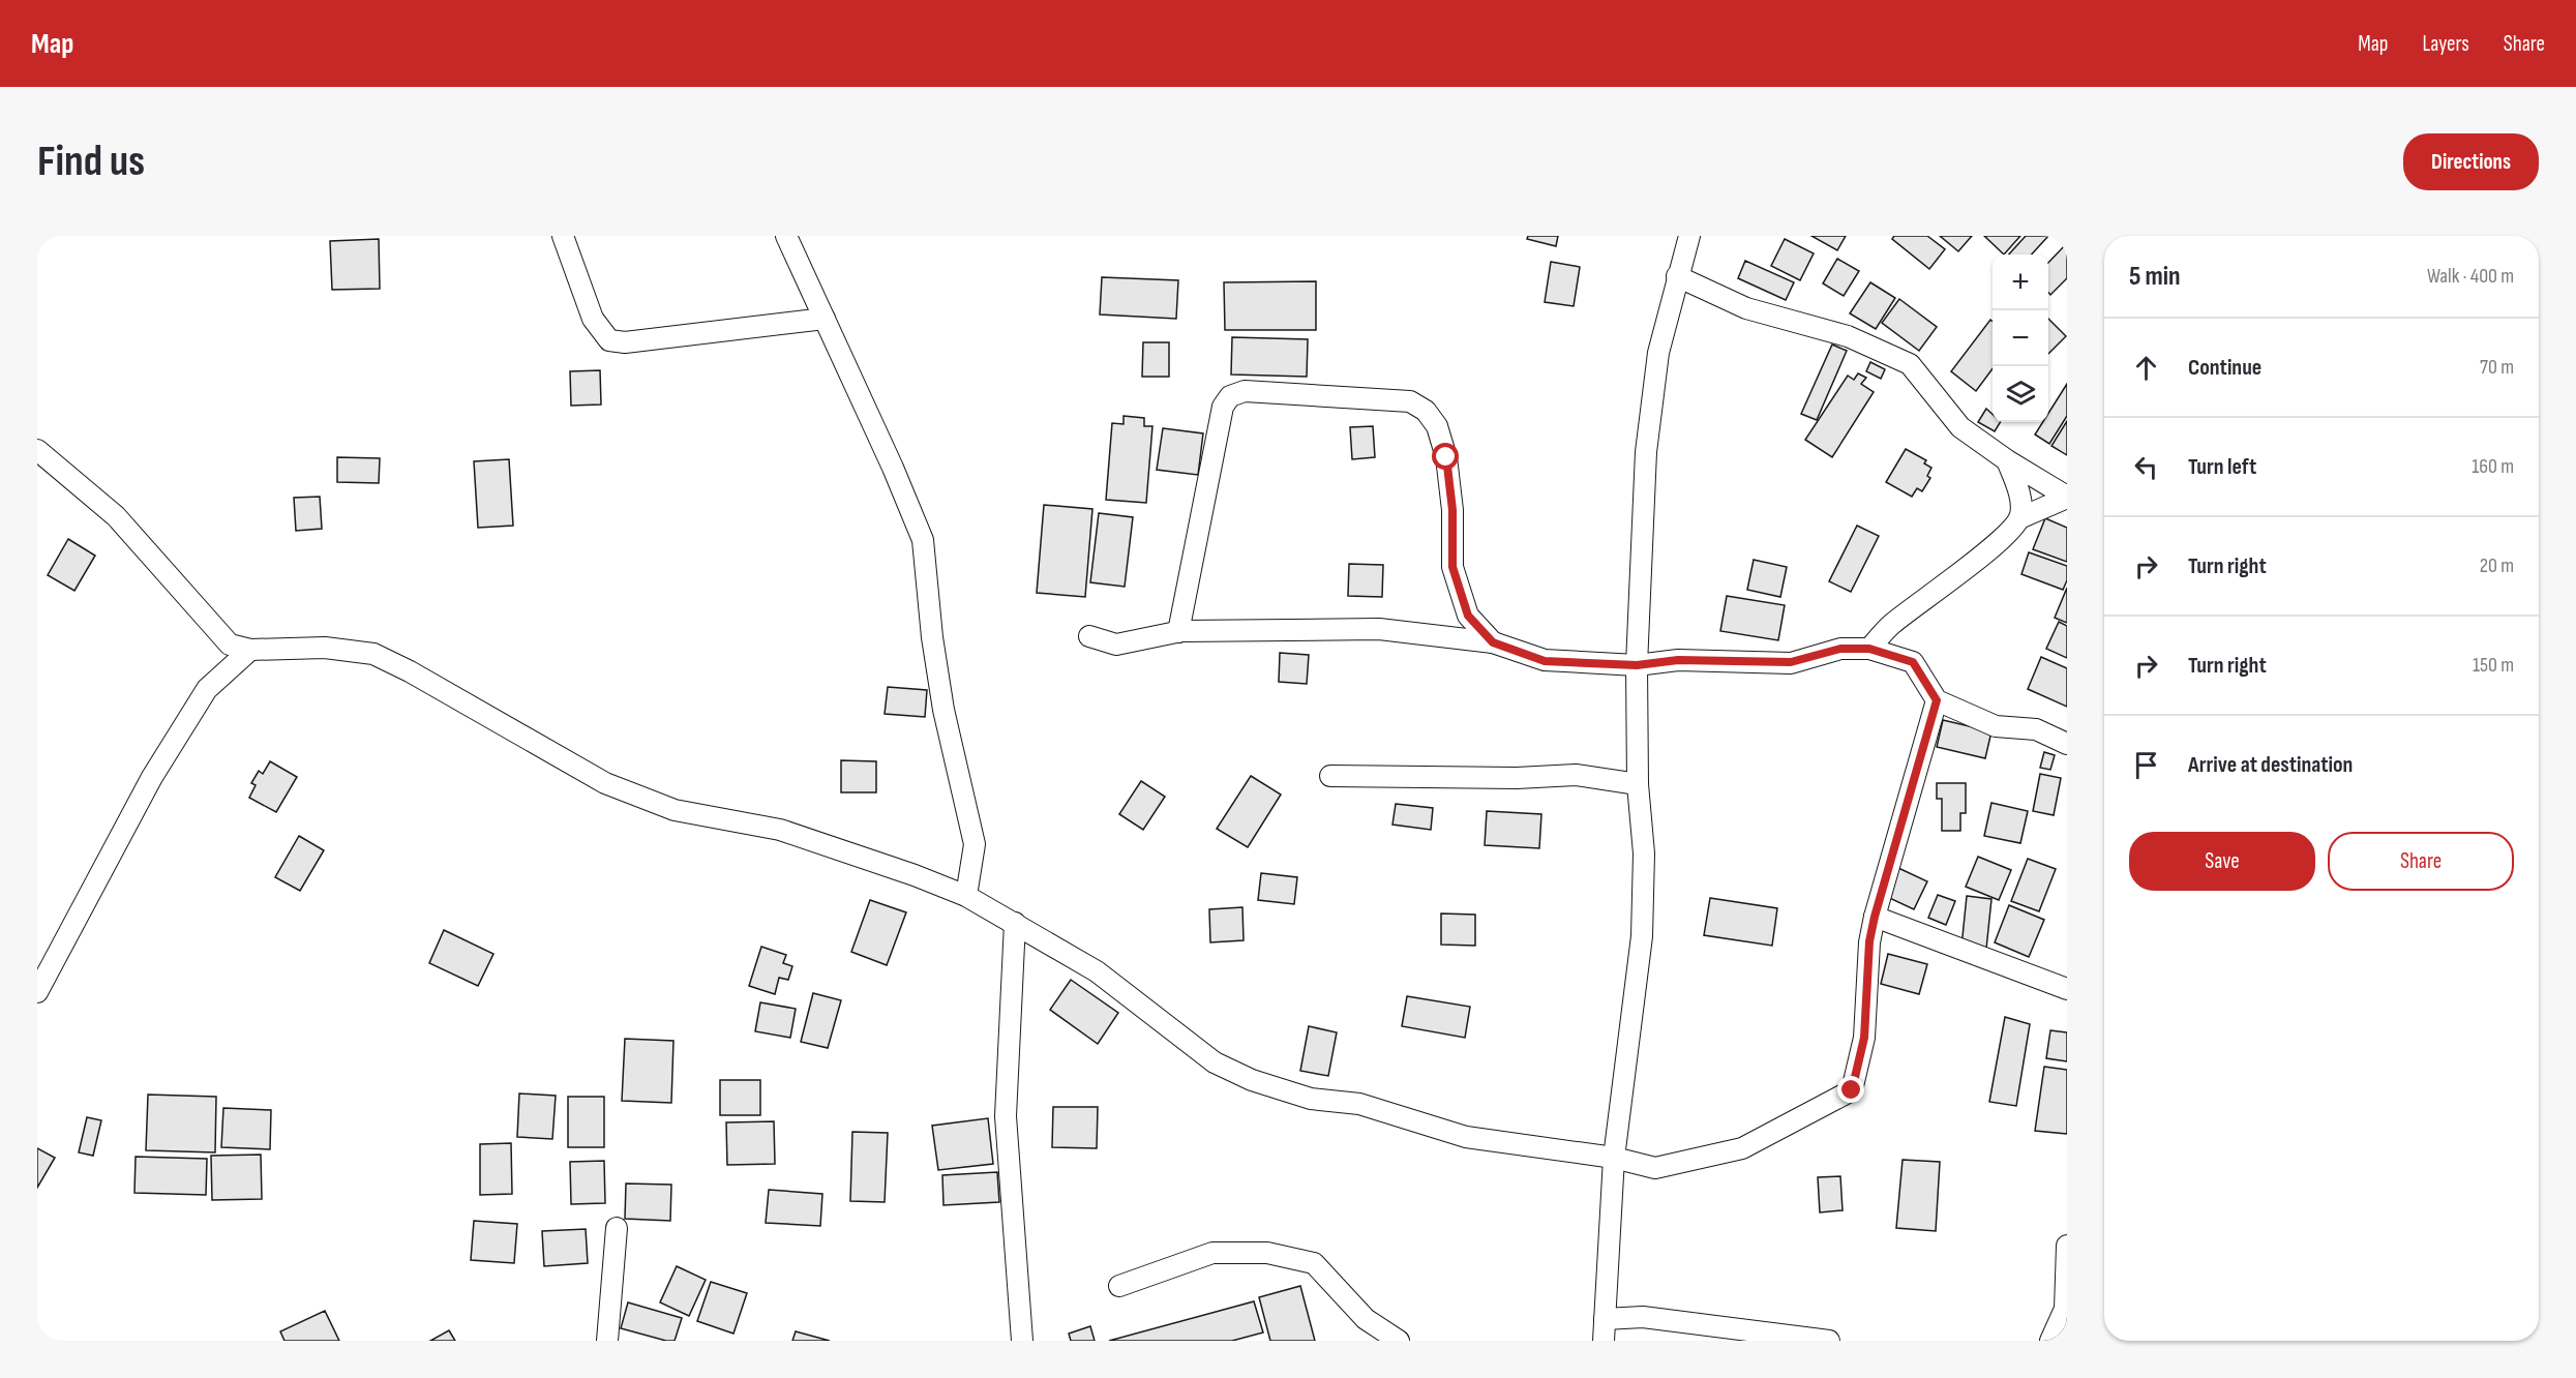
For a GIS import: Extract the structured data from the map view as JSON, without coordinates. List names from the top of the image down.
{
  "page": {
    "header": "Map",
    "nav": ["Map", "Layers", "Share"],
    "buttons": [
      "Directions",
      ["Save", "Share"]
    ],
    "title": "Find us",
    "heading": ["5 min", "Walk · 400 m"],
    "map_buttons": ["+", "−"],
    "list": [
      ["Continue", "70 m"],
      ["Turn left", "160 m"],
      ["Turn right", "20 m"],
      ["Turn right", "150 m"],
      "Arrive at destination"
    ]
  }
}
